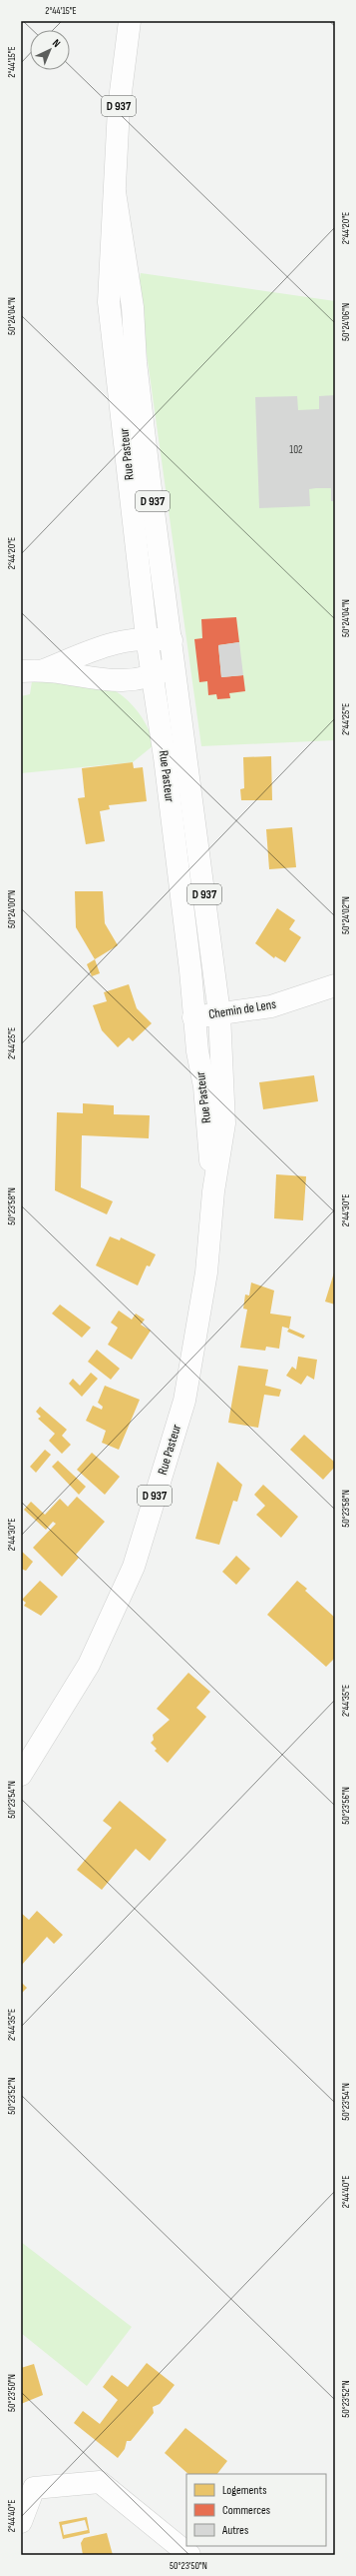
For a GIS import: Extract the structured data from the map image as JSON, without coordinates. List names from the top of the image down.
{
  "streets": {
    "main road": ["D 937", "Rue Pasteur", "Chemin de Lens"]
  },
  "crossings": [
    ["D 937", "Rue Pasteur"],
    ["Rue Pasteur", "Chemin de Lens"]
  ],
  "house_numbers": ["102"],
  "legend": ["Logements", "Commerces", "Autres"],
  "north": "top right",
  "coordinates": [
    "2°44'15\"E",
    "2°44'20\"E",
    "50°24'04\"N",
    "50°24'06\"N",
    "2°44'25\"E",
    "50°24'00\"N",
    "50°24'02\"N",
    "50°23'58\"N",
    "2°44'30\"E",
    "2°44'35\"E",
    "50°23'54\"N",
    "50°23'56\"N",
    "50°23'52\"N",
    "2°44'40\"E",
    "50°23'50\"N"
  ]
}
